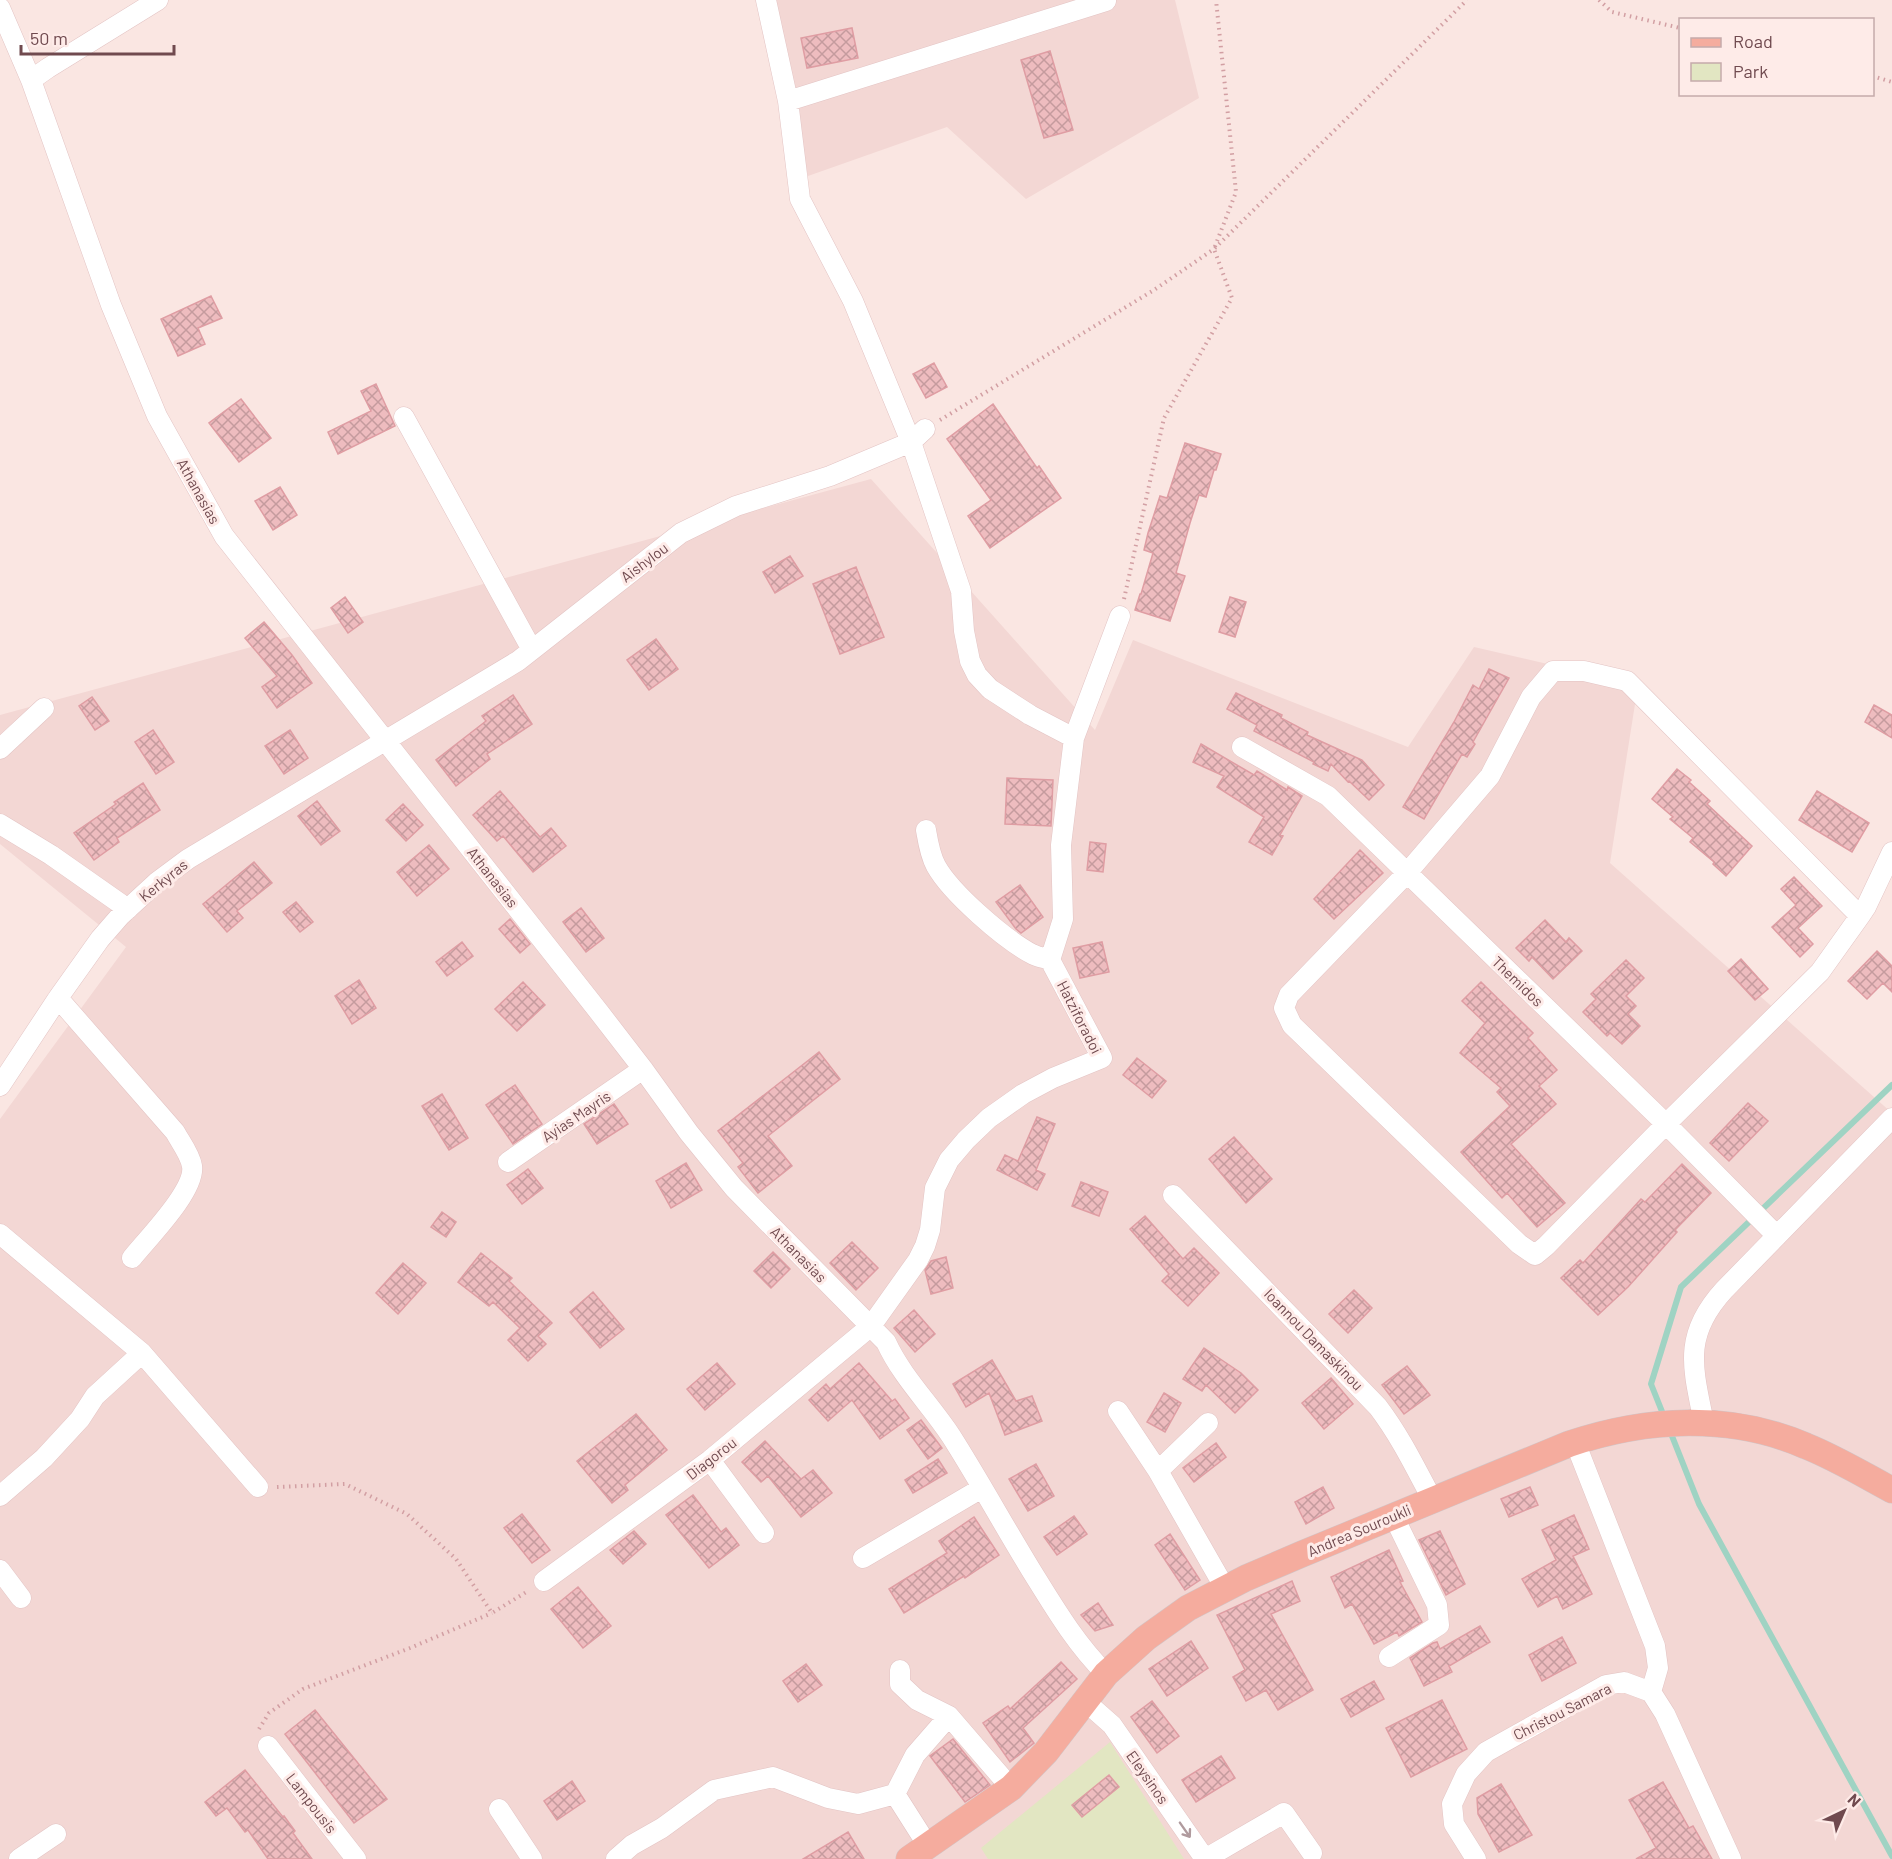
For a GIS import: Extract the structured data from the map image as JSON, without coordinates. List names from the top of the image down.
{
  "streets": {
    "main road": ["Andrea Souroukli"],
    "street": [
      "Athanasias",
      "Aishylou",
      "Kerkyras",
      "Themidos",
      "Hatziforadoi",
      "Ayias Mayris",
      "Ioannou Damaskinou",
      "Diagorou",
      "Christou Samara",
      "Eleysinos",
      "Lampousis"
    ]
  },
  "crossings": [
    ["Athanasias", "Aishylou"],
    ["Athanasias", "Kerkyras"],
    ["Athanasias", "Hatziforadoi"],
    ["Athanasias", "Ayias Mayris"],
    ["Athanasias", "Diagorou"],
    ["Athanasias", "Andrea Souroukli"],
    ["Aishylou", "Kerkyras"],
    ["Hatziforadoi", "Diagorou"],
    ["Ioannou Damaskinou", "Andrea Souroukli"],
    ["Andrea Souroukli", "Eleysinos"]
  ],
  "one_way": ["Eleysinos"],
  "legend": ["Road", "Park"],
  "scale_bar": "50 m",
  "north": "top right"
}
